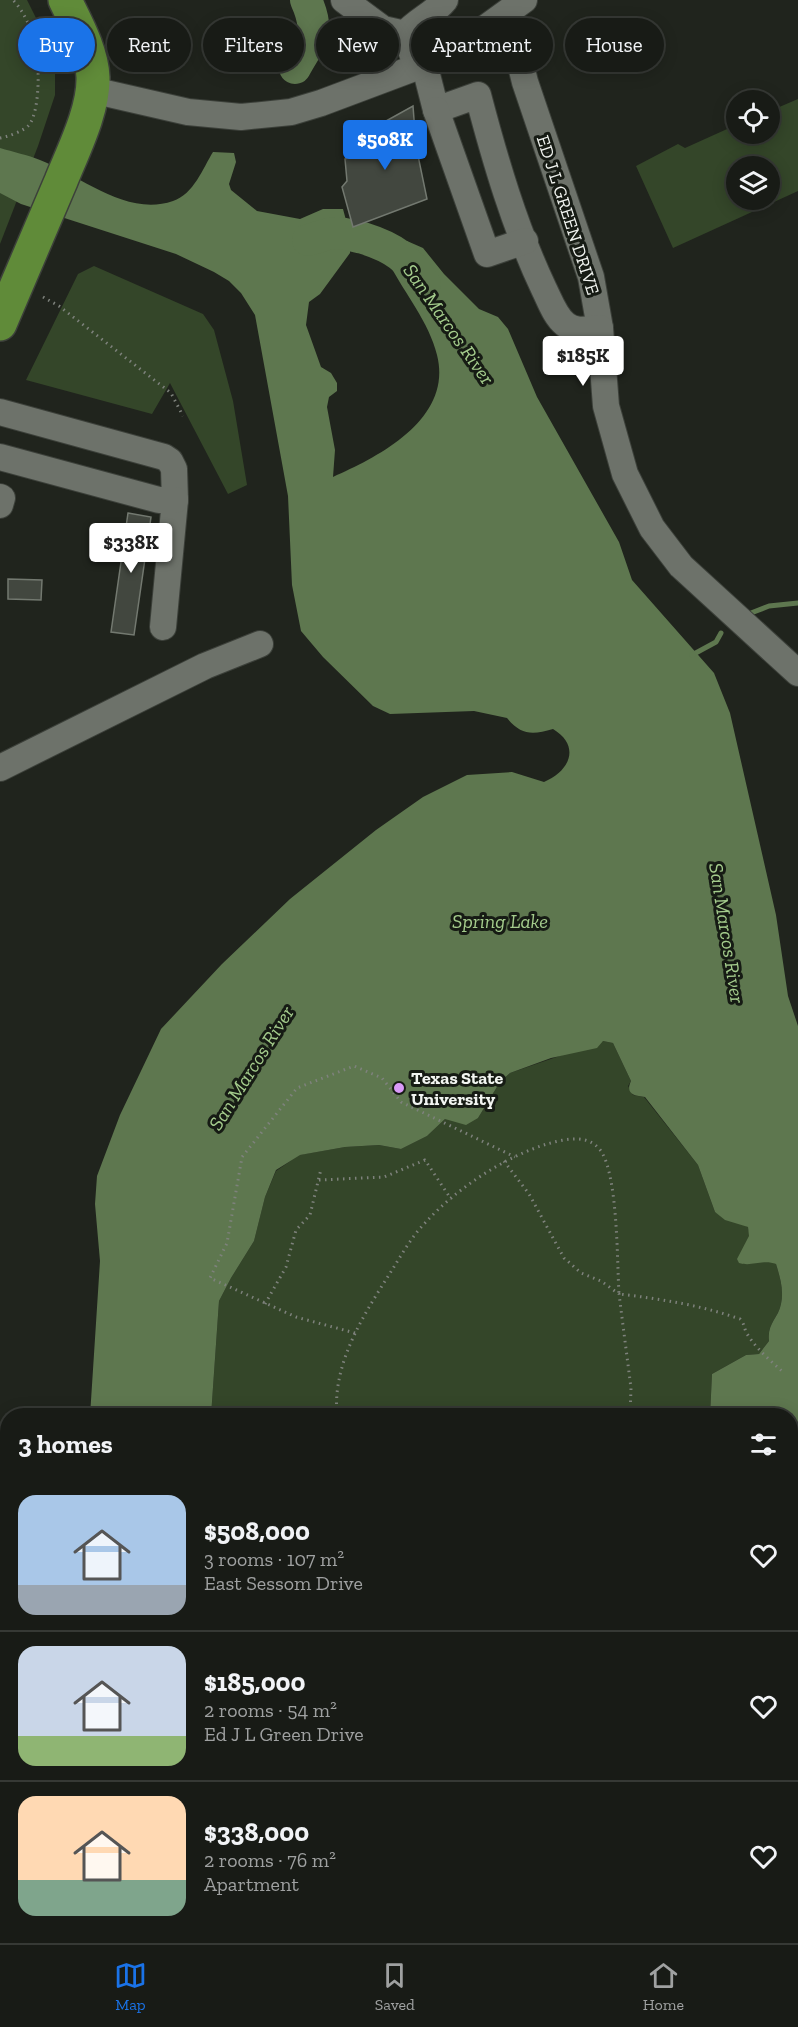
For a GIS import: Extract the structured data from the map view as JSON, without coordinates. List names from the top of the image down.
{
  "streets": {
    "street": ["ED J L GREEN DRIVE"]
  },
  "water": ["San Marcos River", "Spring Lake"],
  "places": ["Texas State University"],
  "page": {
    "chip": [
      "Buy",
      "Rent",
      "Filters",
      "New",
      "Apartment",
      "House"
    ],
    "price": ["$508K", "$185K", "$338K"],
    "heading": "3 homes",
    "list": [
      {
        "name": "$508,000",
        "note": "3 rooms · 107 m² · East Sessom Drive"
      },
      {
        "name": "$185,000",
        "note": "2 rooms · 54 m² · Ed J L Green Drive"
      },
      {
        "name": "$338,000",
        "note": "2 rooms · 76 m² · Apartment"
      }
    ],
    "tabs": ["Map", "Saved", "Home"]
  }
}
